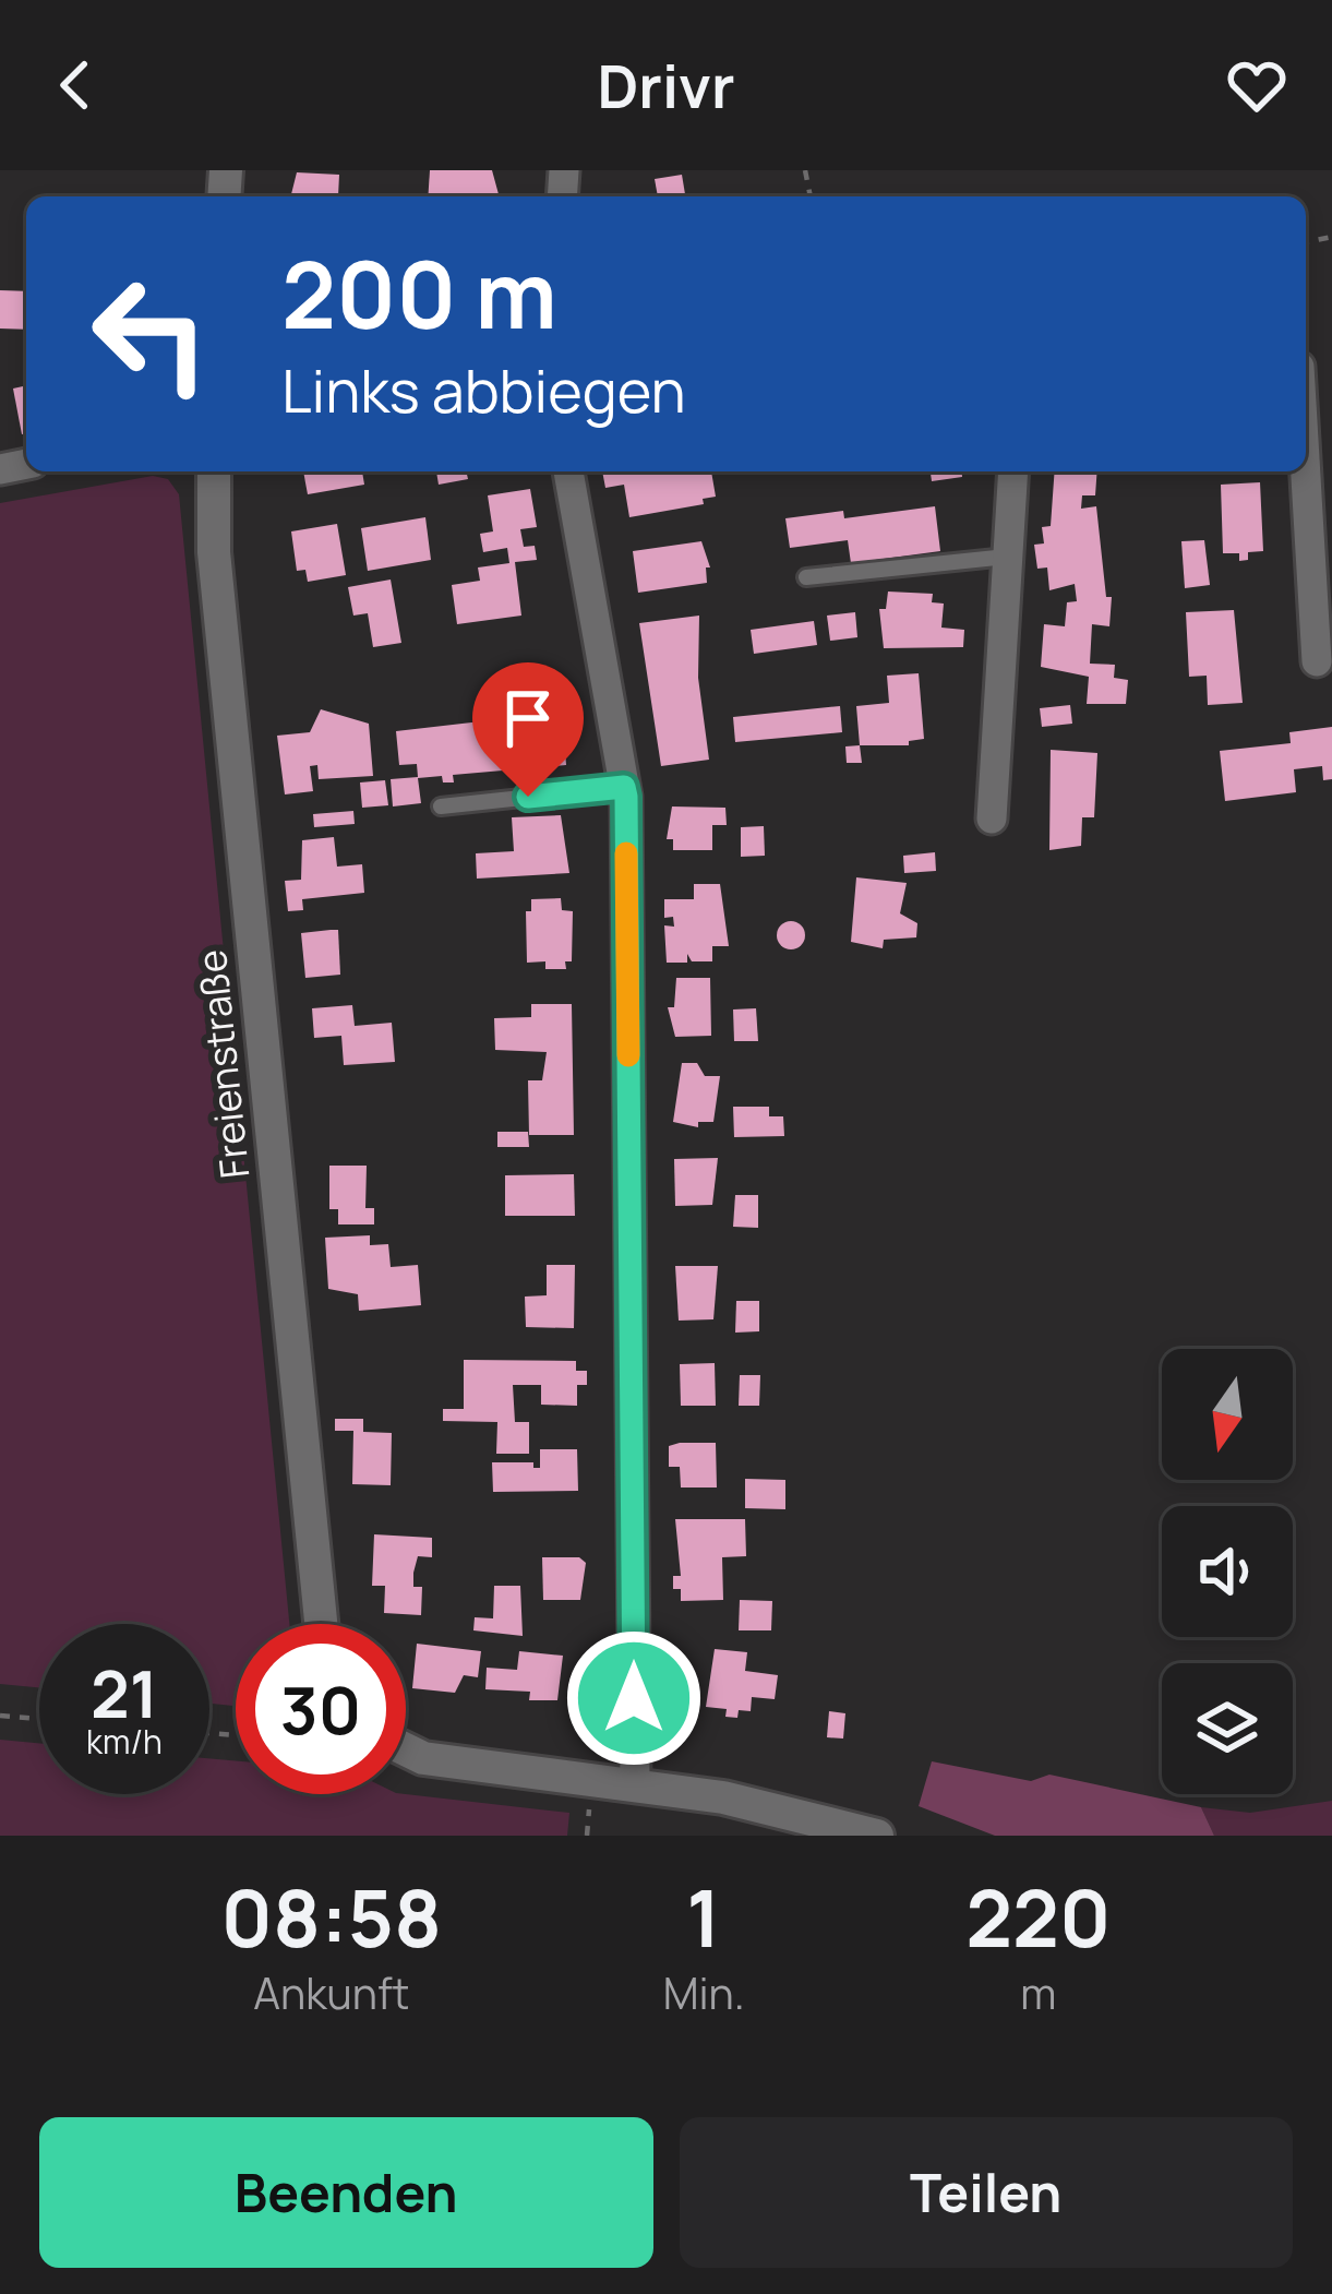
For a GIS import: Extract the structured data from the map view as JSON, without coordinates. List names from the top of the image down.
{
  "streets": {
    "street": ["Freienstraße"]
  },
  "north": "bottom",
  "page": {
    "header": "Drivr",
    "turn": ["200 m", "Links abbiegen"],
    "speed": "21 km/h",
    "limit": "30",
    "eta": [
      "08:58",
      "Ankunft",
      "1",
      "Min.",
      "220",
      "m"
    ],
    "buttons": ["Beenden", "Teilen"]
  }
}
